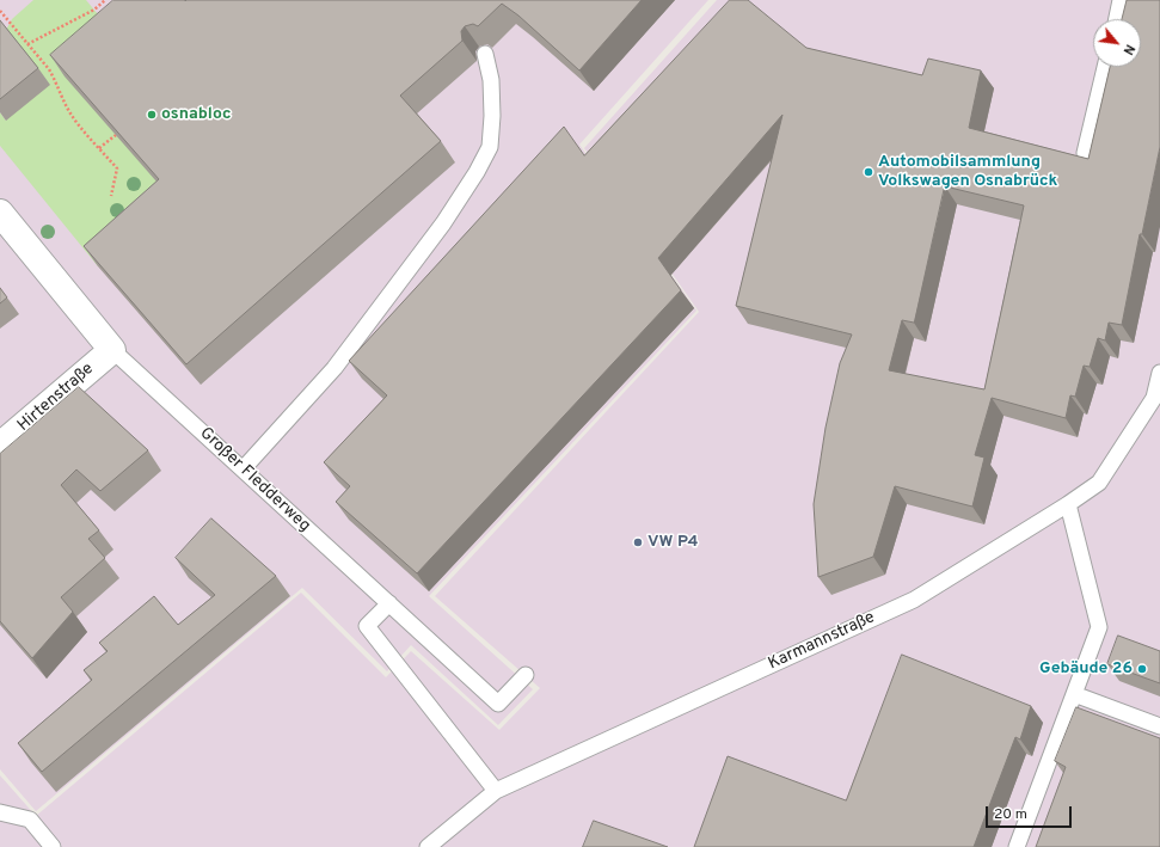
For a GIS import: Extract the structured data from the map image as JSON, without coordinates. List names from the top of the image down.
{
  "streets": {
    "street": ["Hirtenstraße", "Großer Fledderweg"],
    "lane": ["Karmannstraße"]
  },
  "crossings": [
    ["Hirtenstraße", "Großer Fledderweg"]
  ],
  "places": [
    "osnabloc",
    "Automobilsammlung Volkswagen Osnabrück",
    "VW P4",
    "Gebäude 26"
  ],
  "scale_bar": "20 m",
  "north": "bottom right"
}
